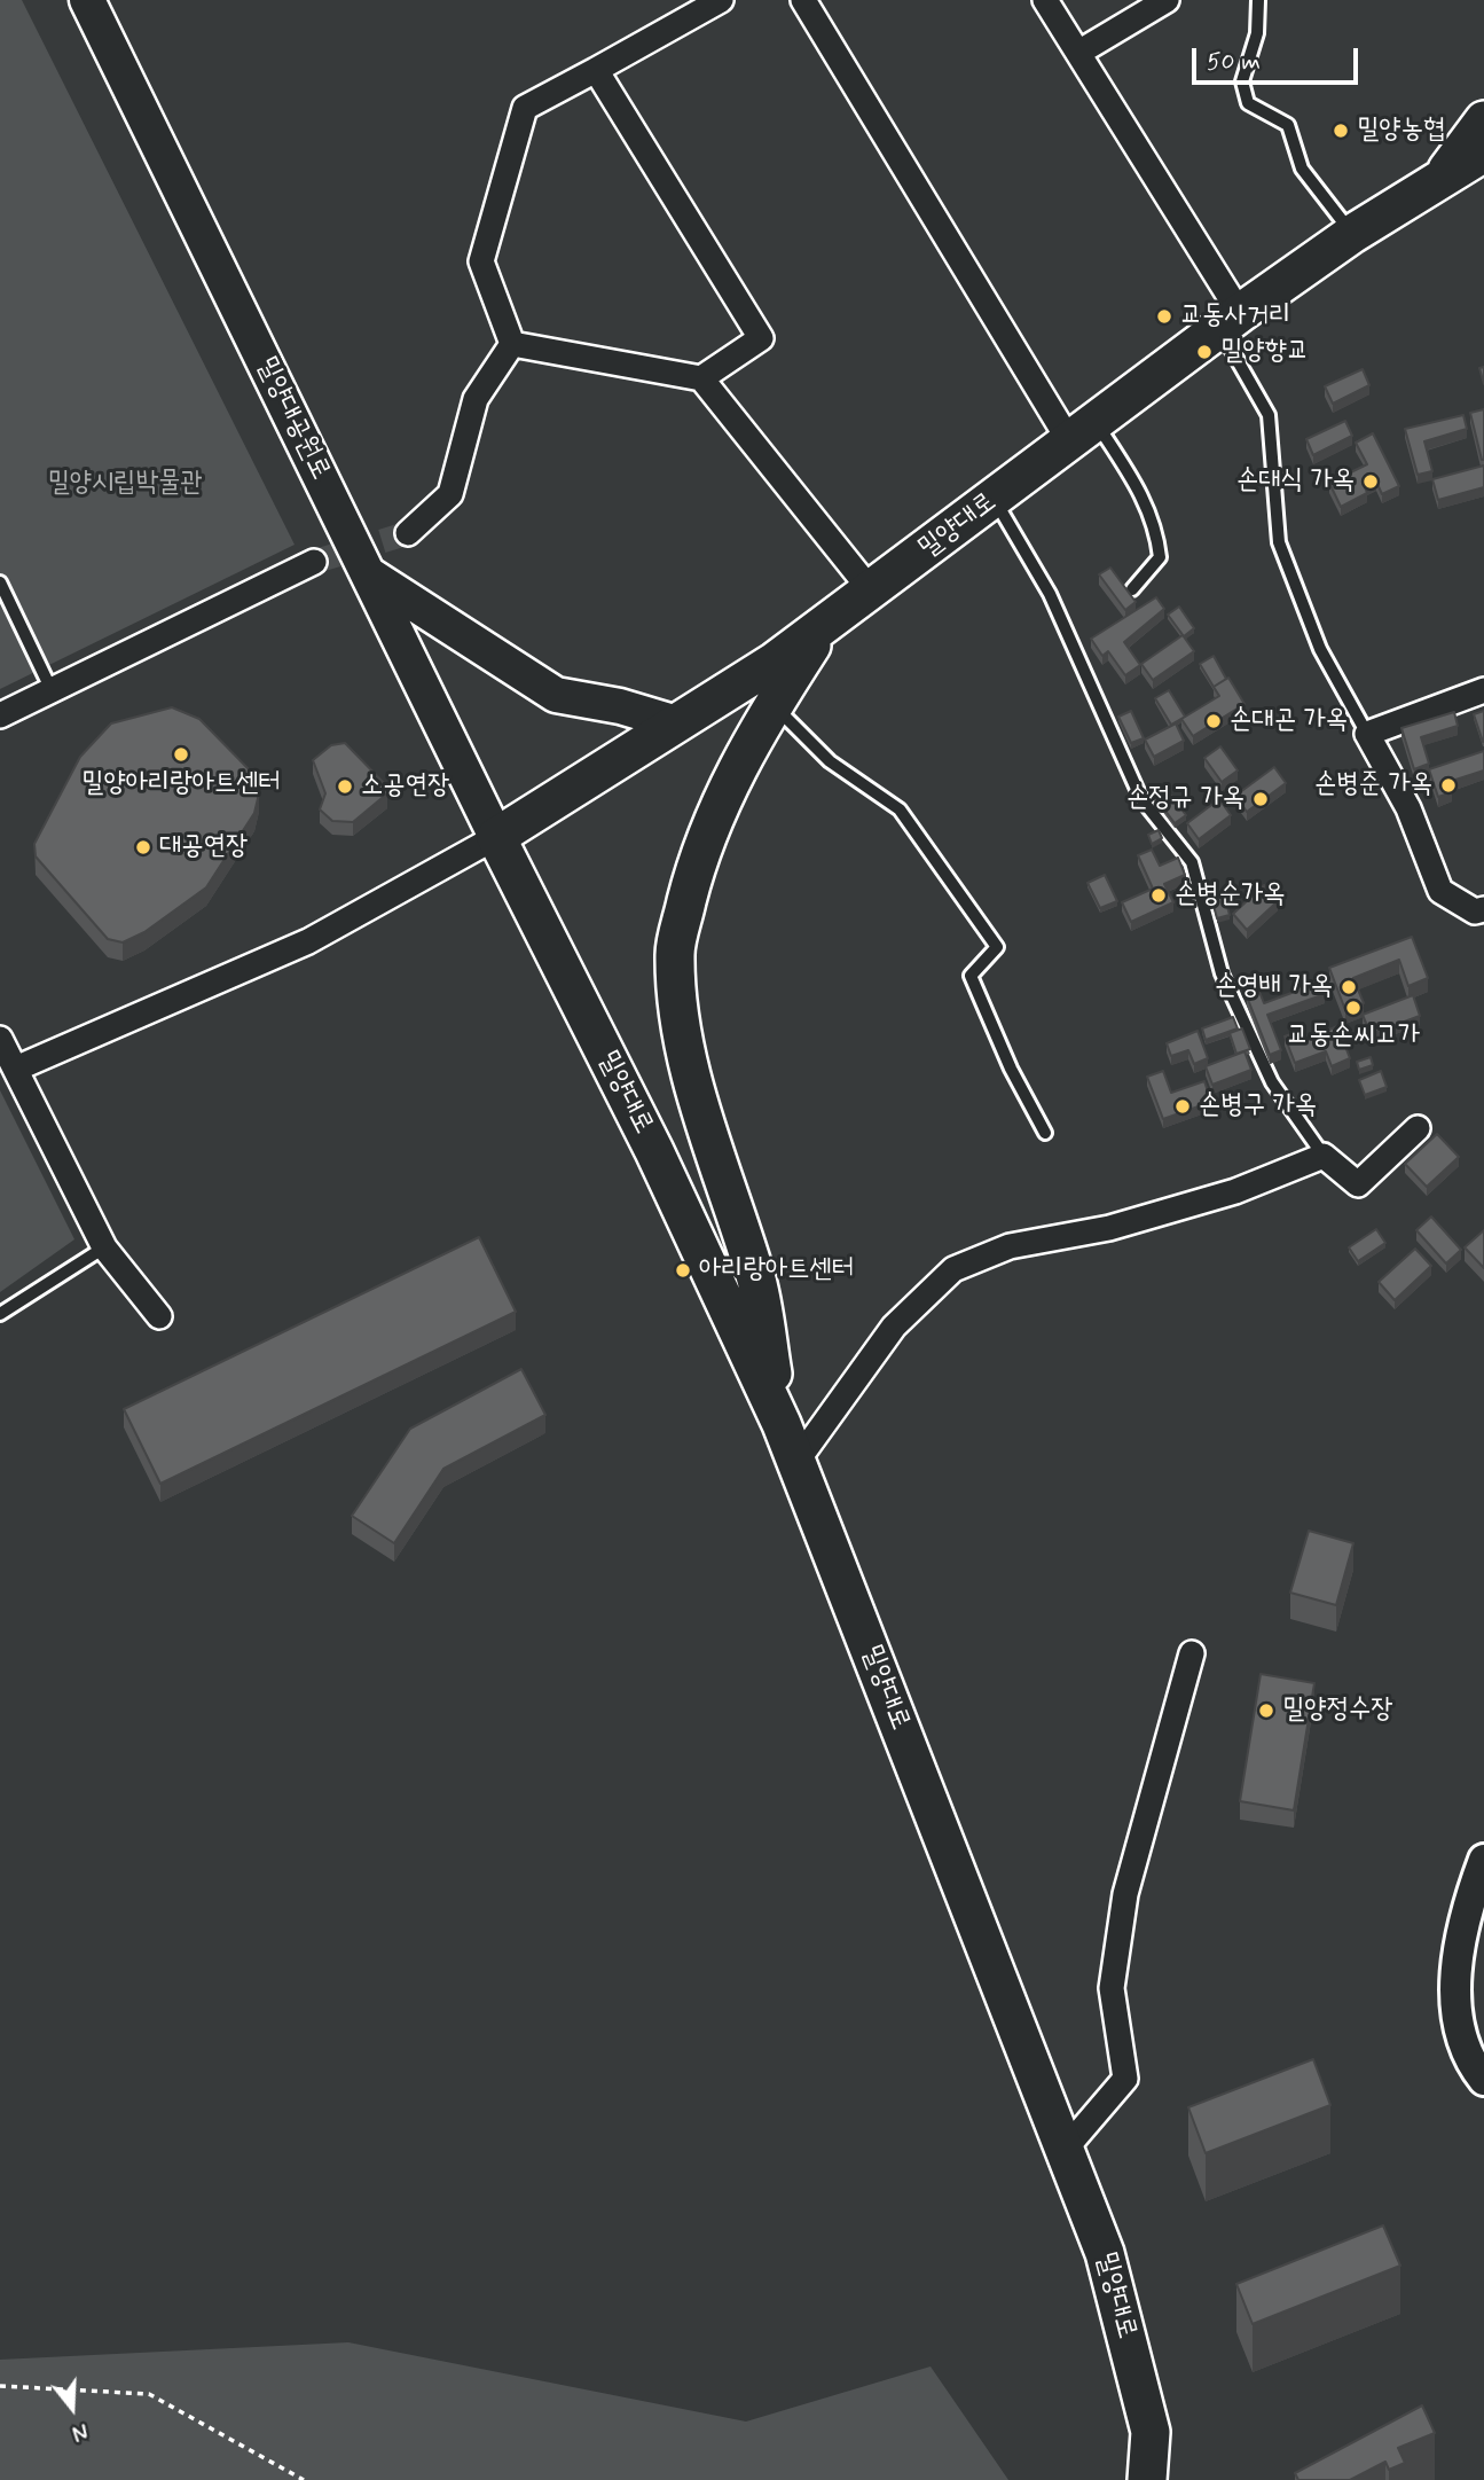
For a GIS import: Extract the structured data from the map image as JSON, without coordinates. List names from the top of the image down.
{
  "streets": {
    "main road": ["밀양대공원로", "밀양대로"]
  },
  "crossings": [
    ["밀양대공원로", "밀양대로"]
  ],
  "parks": ["밀양시립박물관"],
  "places": [
    "밀양농협",
    "교동사거리",
    "밀양향교",
    "손대식 가옥",
    "손대곤 가옥",
    "밀양아리랑아트센터",
    "손병준 가옥",
    "소공연장",
    "손정규 가옥",
    "대공연장",
    "손병순가옥",
    "손영배 가옥",
    "교동손씨고가",
    "손병구 가옥",
    "아리랑아트센터",
    "밀양정수장"
  ],
  "scale_bar": "50 m",
  "north": "bottom"
}
